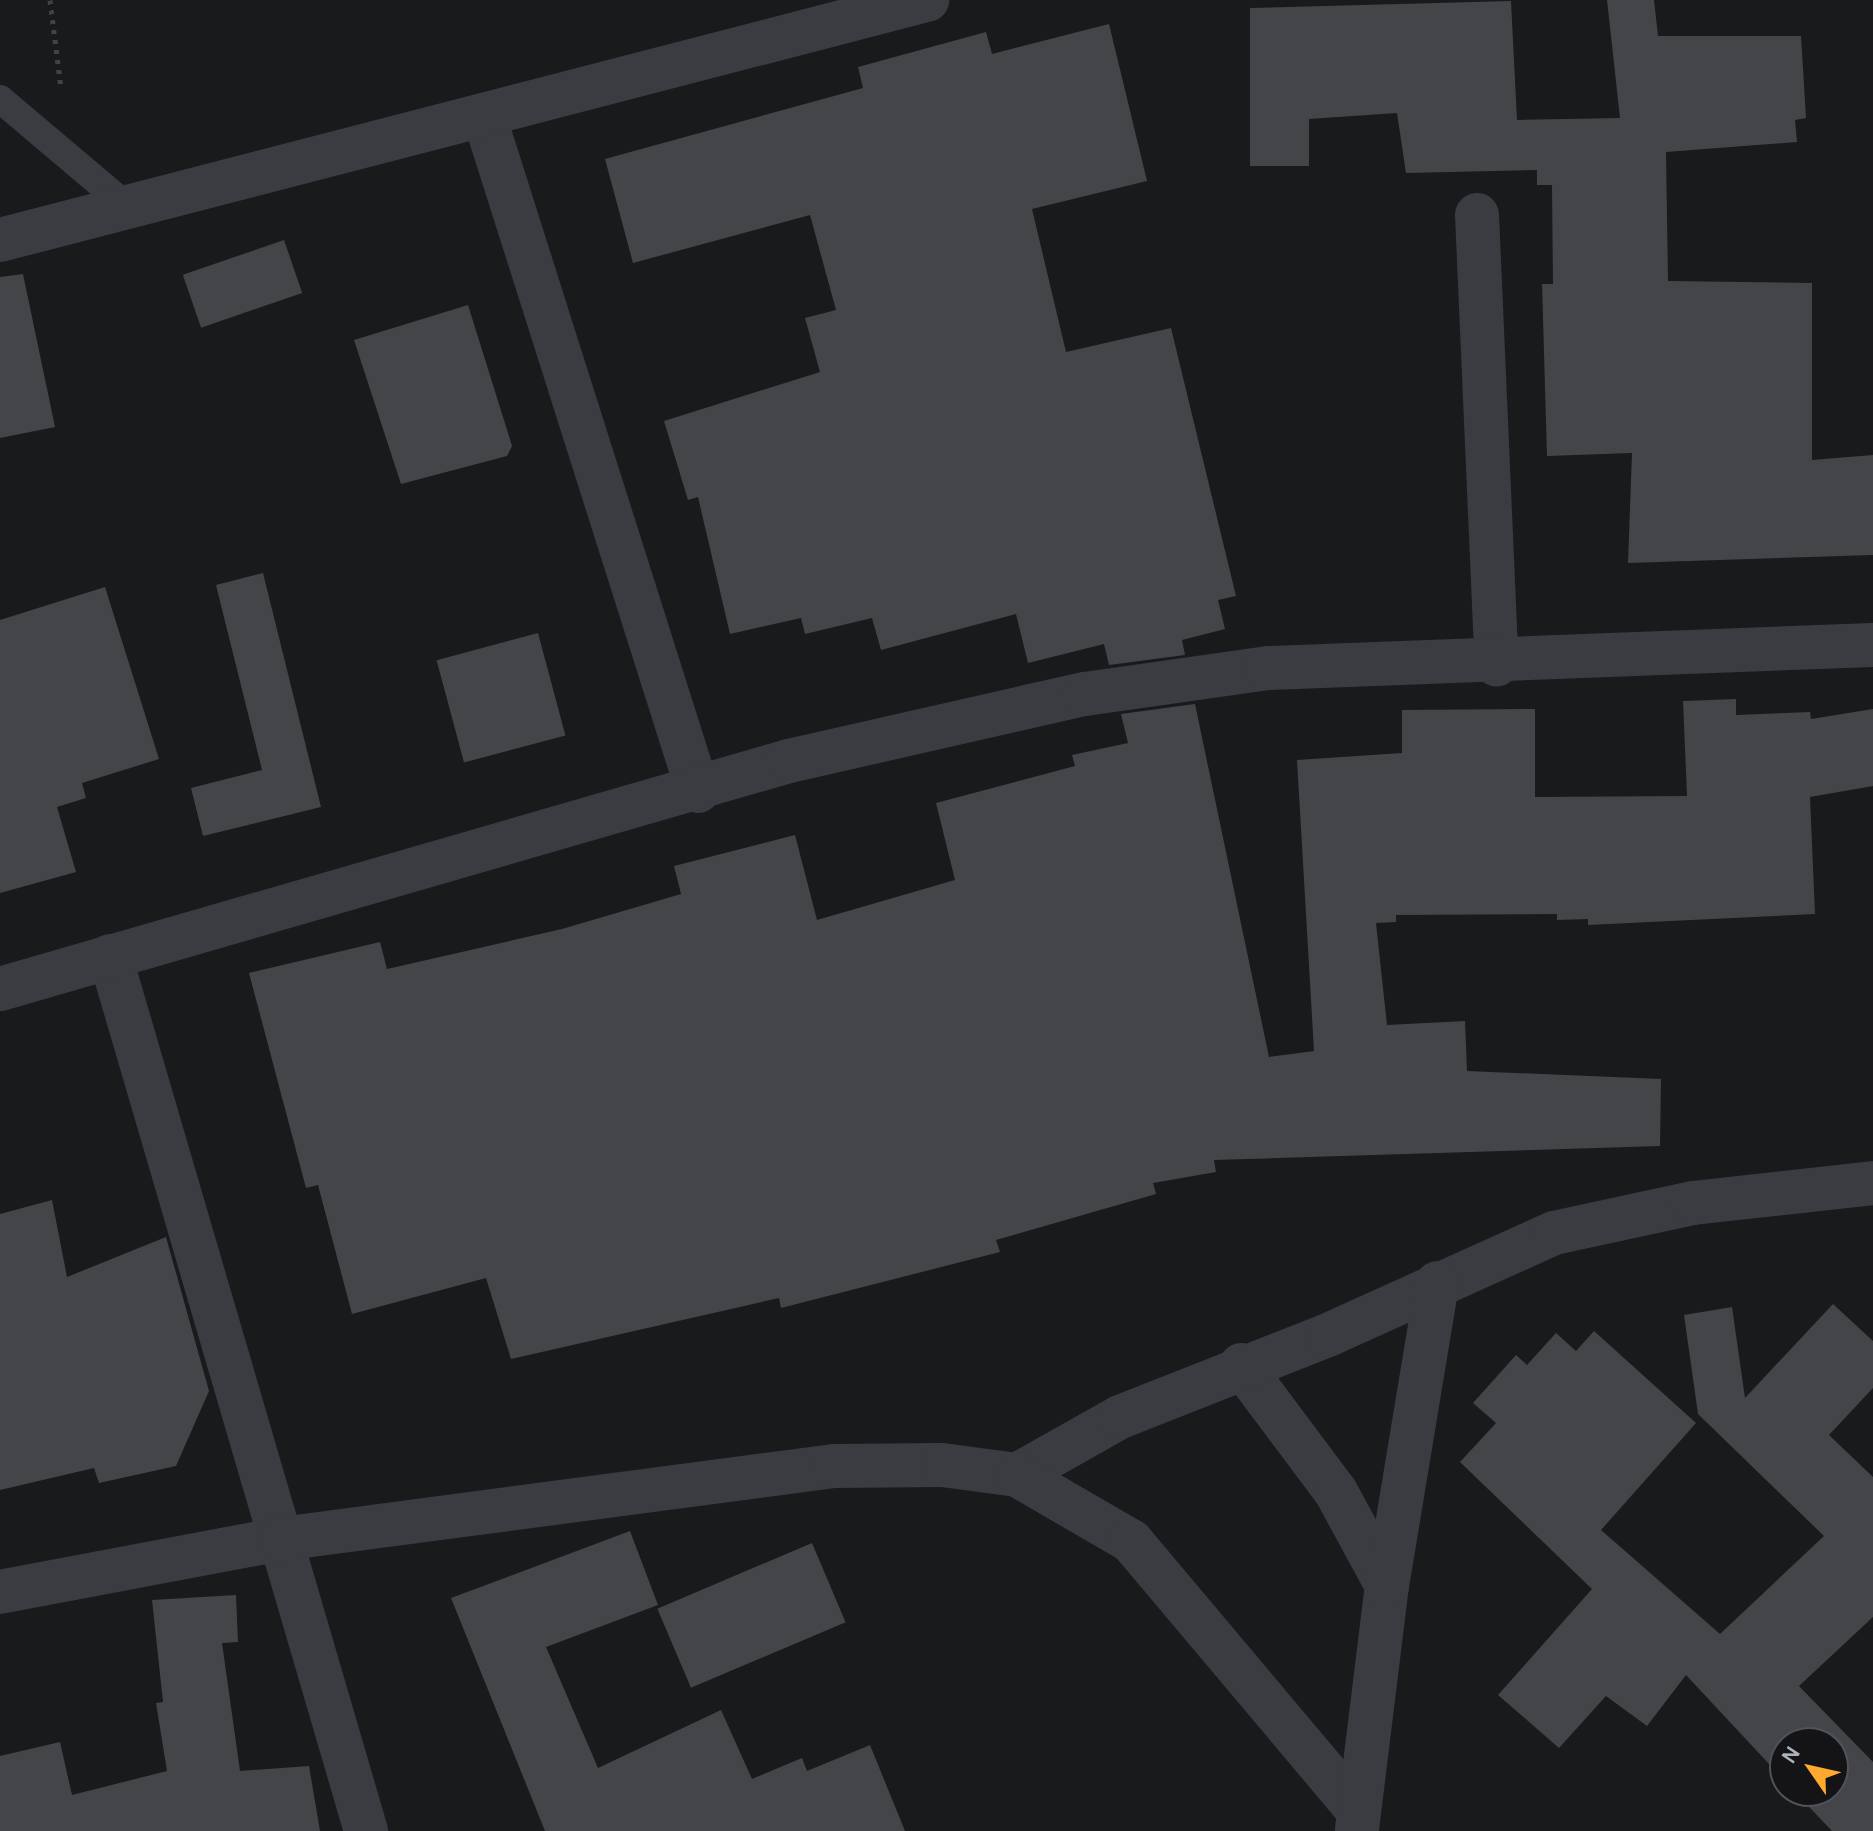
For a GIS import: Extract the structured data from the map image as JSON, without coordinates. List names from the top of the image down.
{
  "north": "top left"
}
